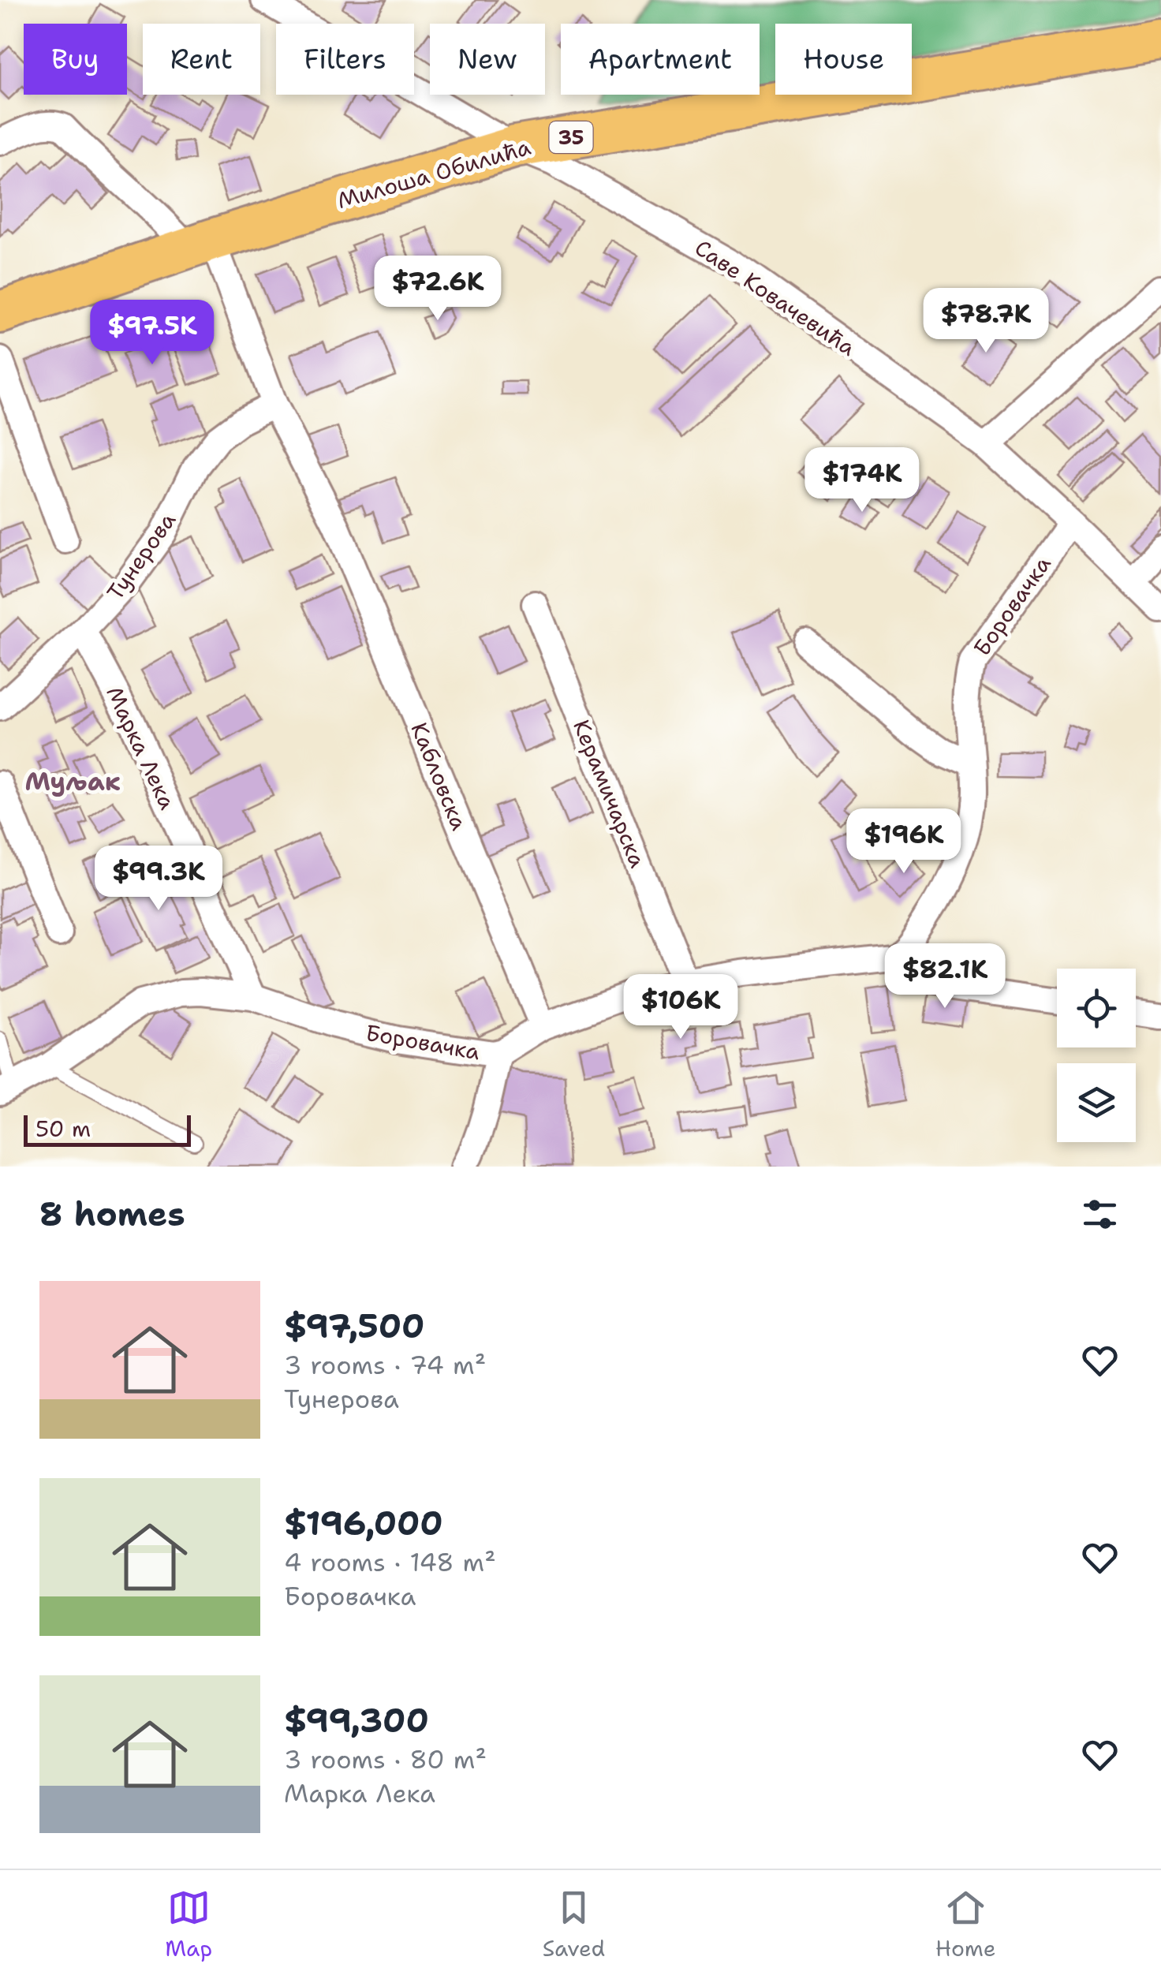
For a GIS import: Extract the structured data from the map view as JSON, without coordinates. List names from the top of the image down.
{
  "streets": {
    "main road": ["35", "Милоша Обилића"],
    "street": [
      "Саве Ковачевића",
      "Тунерова",
      "Боровачка",
      "Марка Лека",
      "Кабловска",
      "Керамичарска"
    ]
  },
  "crossings": [
    ["Милоша Обилића", "Саве Ковачевића"],
    ["Милоша Обилића", "Кабловска"],
    ["Саве Ковачевића", "Боровачка"],
    ["Тунерова", "Марка Лека"],
    ["Тунерова", "Кабловска"],
    ["Боровачка", "Марка Лека"],
    ["Боровачка", "Кабловска"],
    ["Боровачка", "Керамичарска"]
  ],
  "districts": ["Муљак"],
  "scale_bar": "50 m",
  "page": {
    "chip": [
      "Buy",
      "Rent",
      "Filters",
      "New",
      "Apartment",
      "House"
    ],
    "price": [
      "$72.6K",
      "$78.7K",
      "$97.5K",
      "$174K",
      "$196K",
      "$99.3K",
      "$82.1K",
      "$106K"
    ],
    "scale": "50 m",
    "heading": "8 homes",
    "list": [
      {
        "name": "$97,500",
        "note": "3 rooms · 74 m² · Тунерова"
      },
      {
        "name": "$196,000",
        "note": "4 rooms · 148 m² · Боровачка"
      },
      {
        "name": "$99,300",
        "note": "3 rooms · 80 m² · Марка Лека"
      }
    ],
    "tabs": ["Map", "Saved", "Home"]
  }
}
